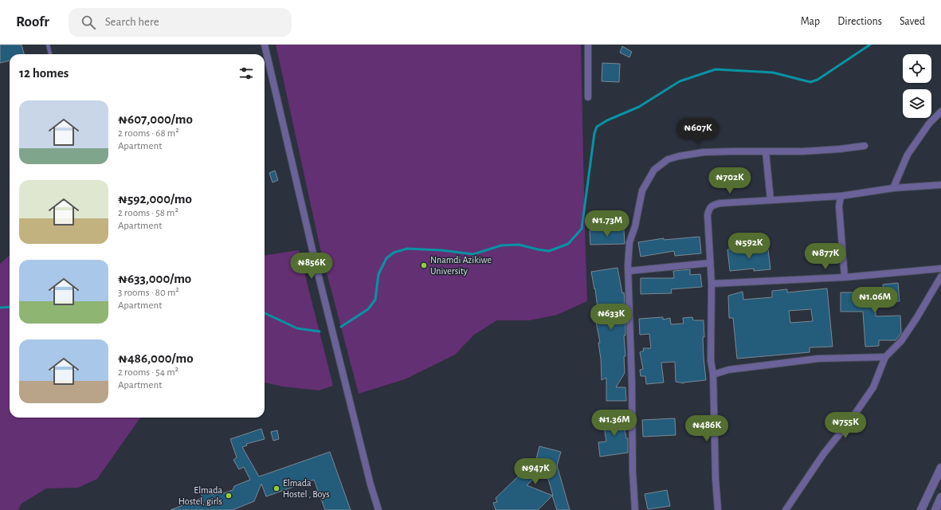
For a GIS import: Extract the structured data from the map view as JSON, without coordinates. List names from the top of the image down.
{
  "places": ["Nnamdi Azikiwe University", "Elmada Hostel , Boys", "Elmada Hostel, girls"],
  "page": {
    "header": "Roofr",
    "search": "Search here",
    "nav": ["Map", "Directions", "Saved"],
    "heading": "12 homes",
    "list": [
      {
        "name": "₦607,000/mo",
        "note": "2 rooms · 68 m² · Apartment"
      },
      {
        "name": "₦592,000/mo",
        "note": "2 rooms · 58 m² · Apartment"
      },
      {
        "name": "₦633,000/mo",
        "note": "3 rooms · 80 m² · Apartment"
      },
      {
        "name": "₦486,000/mo",
        "note": "2 rooms · 54 m² · Apartment"
      }
    ],
    "price": [
      "₦607K",
      "₦702K",
      "₦1.73M",
      "₦592K",
      "₦877K",
      "₦856K",
      "₦1.06M",
      "₦633K",
      "₦1.36M",
      "₦755K",
      "₦486K",
      "₦947K"
    ]
  }
}
